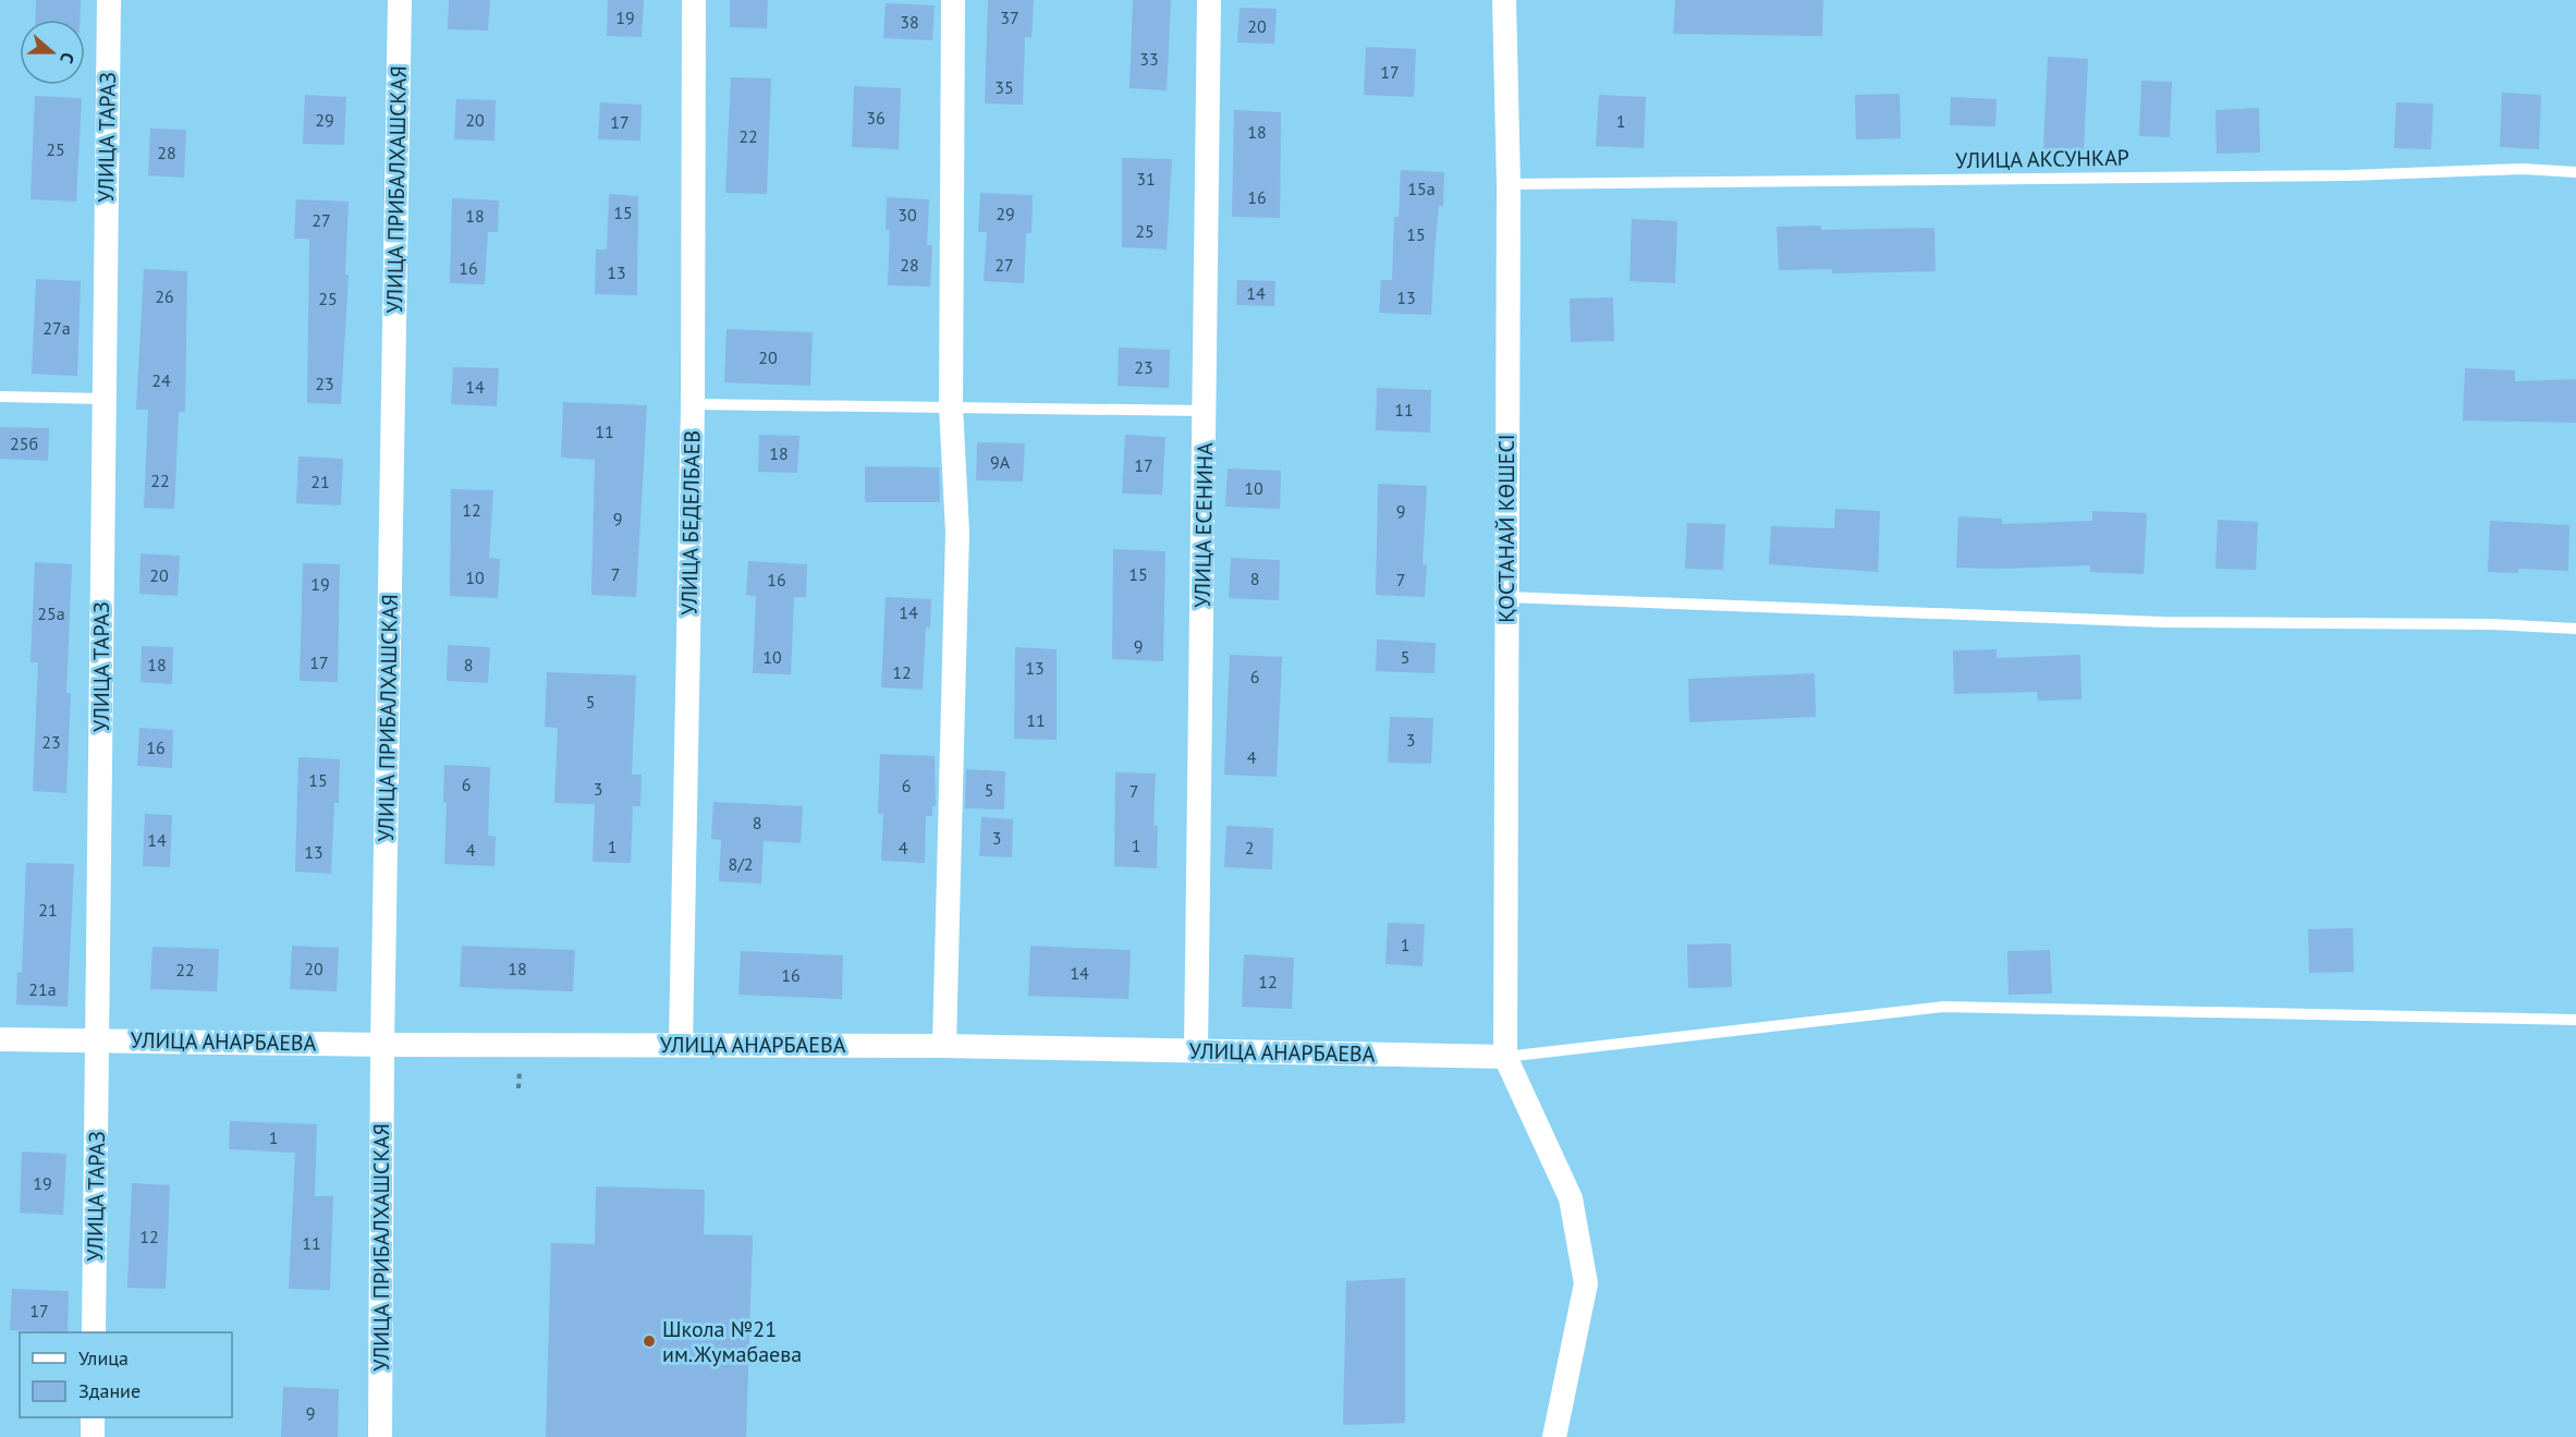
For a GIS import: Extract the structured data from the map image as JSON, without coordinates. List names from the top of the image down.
{
  "streets": {
    "street": [
      "УЛИЦА ТАРАЗ",
      "УЛИЦА ПРИБАЛХАШСКАЯ",
      "УЛИЦА БЕДЕЛБАЕВ",
      "УЛИЦА ЕСЕНИНА",
      "ҚОСТАНАЙ КӨШЕСІ",
      "УЛИЦА АНАРБАЕВА"
    ],
    "lane": ["УЛИЦА АКСУНКАР"]
  },
  "crossings": [
    ["УЛИЦА ТАРАЗ", "УЛИЦА АНАРБАЕВА"],
    ["УЛИЦА АКСУНКАР", "ҚОСТАНАЙ КӨШЕСІ"],
    ["УЛИЦА ПРИБАЛХАШСКАЯ", "УЛИЦА АНАРБАЕВА"],
    ["УЛИЦА БЕДЕЛБАЕВ", "УЛИЦА АНАРБАЕВА"],
    ["УЛИЦА ЕСЕНИНА", "УЛИЦА АНАРБАЕВА"],
    ["ҚОСТАНАЙ КӨШЕСІ", "УЛИЦА АНАРБАЕВА"]
  ],
  "places": ["Школа №21 им.Жумабаева"],
  "house_numbers": [
    "19",
    "37",
    "38",
    "20",
    "33",
    "17",
    "35",
    "36",
    "29",
    "20",
    "1",
    "17",
    "18",
    "22",
    "25",
    "28",
    "31",
    "15а",
    "16",
    "15",
    "29",
    "30",
    "18",
    "27",
    "25",
    "15",
    "28",
    "27",
    "16",
    "13",
    "14",
    "26",
    "13",
    "25",
    "27а",
    "20",
    "23",
    "24",
    "23",
    "14",
    "11",
    "11",
    "25б",
    "18",
    "9А",
    "17",
    "22",
    "21",
    "10",
    "12",
    "9",
    "9",
    "7",
    "15",
    "20",
    "10",
    "8",
    "16",
    "7",
    "19",
    "14",
    "25а",
    "9",
    "10",
    "5",
    "17",
    "18",
    "8",
    "13",
    "12",
    "6",
    "5",
    "11",
    "3",
    "23",
    "16",
    "4",
    "15",
    "6",
    "6",
    "3",
    "5",
    "7",
    "8",
    "3",
    "14",
    "1",
    "1",
    "4",
    "2",
    "4",
    "13",
    "8/2",
    "21",
    "1",
    "20",
    "18",
    "22",
    "14",
    "16",
    "12",
    "21а",
    "1",
    "19",
    "12",
    "11",
    "17",
    "9"
  ],
  "legend": ["Улица", "Здание"],
  "north": "right"
}
